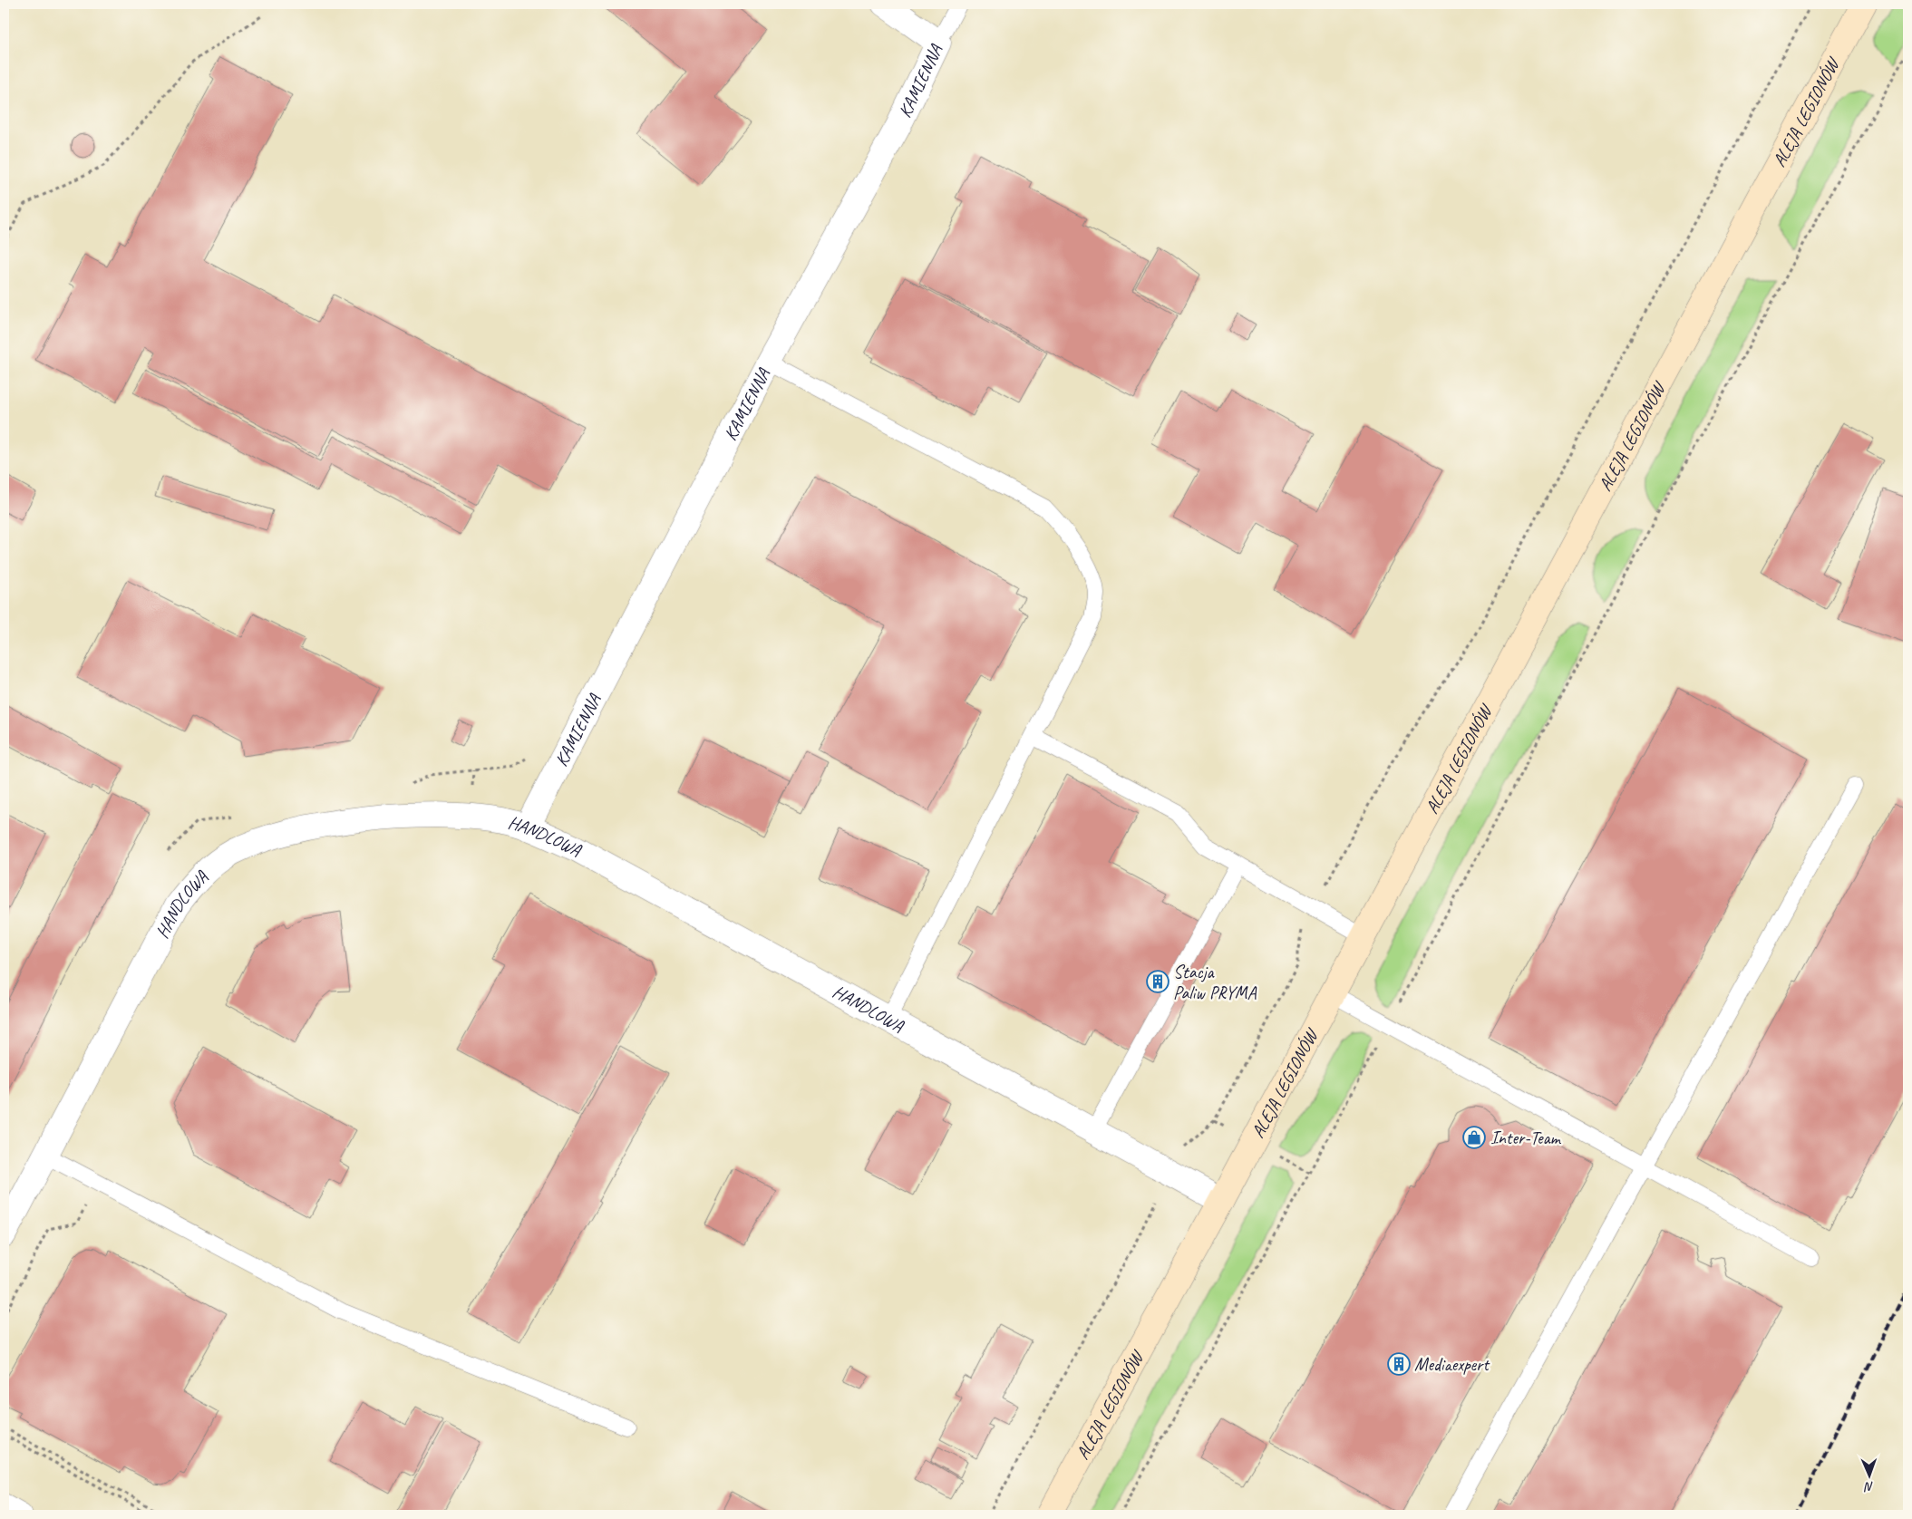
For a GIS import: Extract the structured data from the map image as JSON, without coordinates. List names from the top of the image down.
{
  "streets": {
    "main road": ["ALEJA LEGIONÓW"],
    "street": ["KAMIENNA", "HANDLOWA"]
  },
  "crossings": [
    ["KAMIENNA", "HANDLOWA"],
    ["ALEJA LEGIONÓW", "HANDLOWA"]
  ],
  "places": {
    "building": ["Stacja Paliw PRYMA", "Mediaexpert"],
    "shop": ["Inter-Team"]
  },
  "north": "bottom"
}
